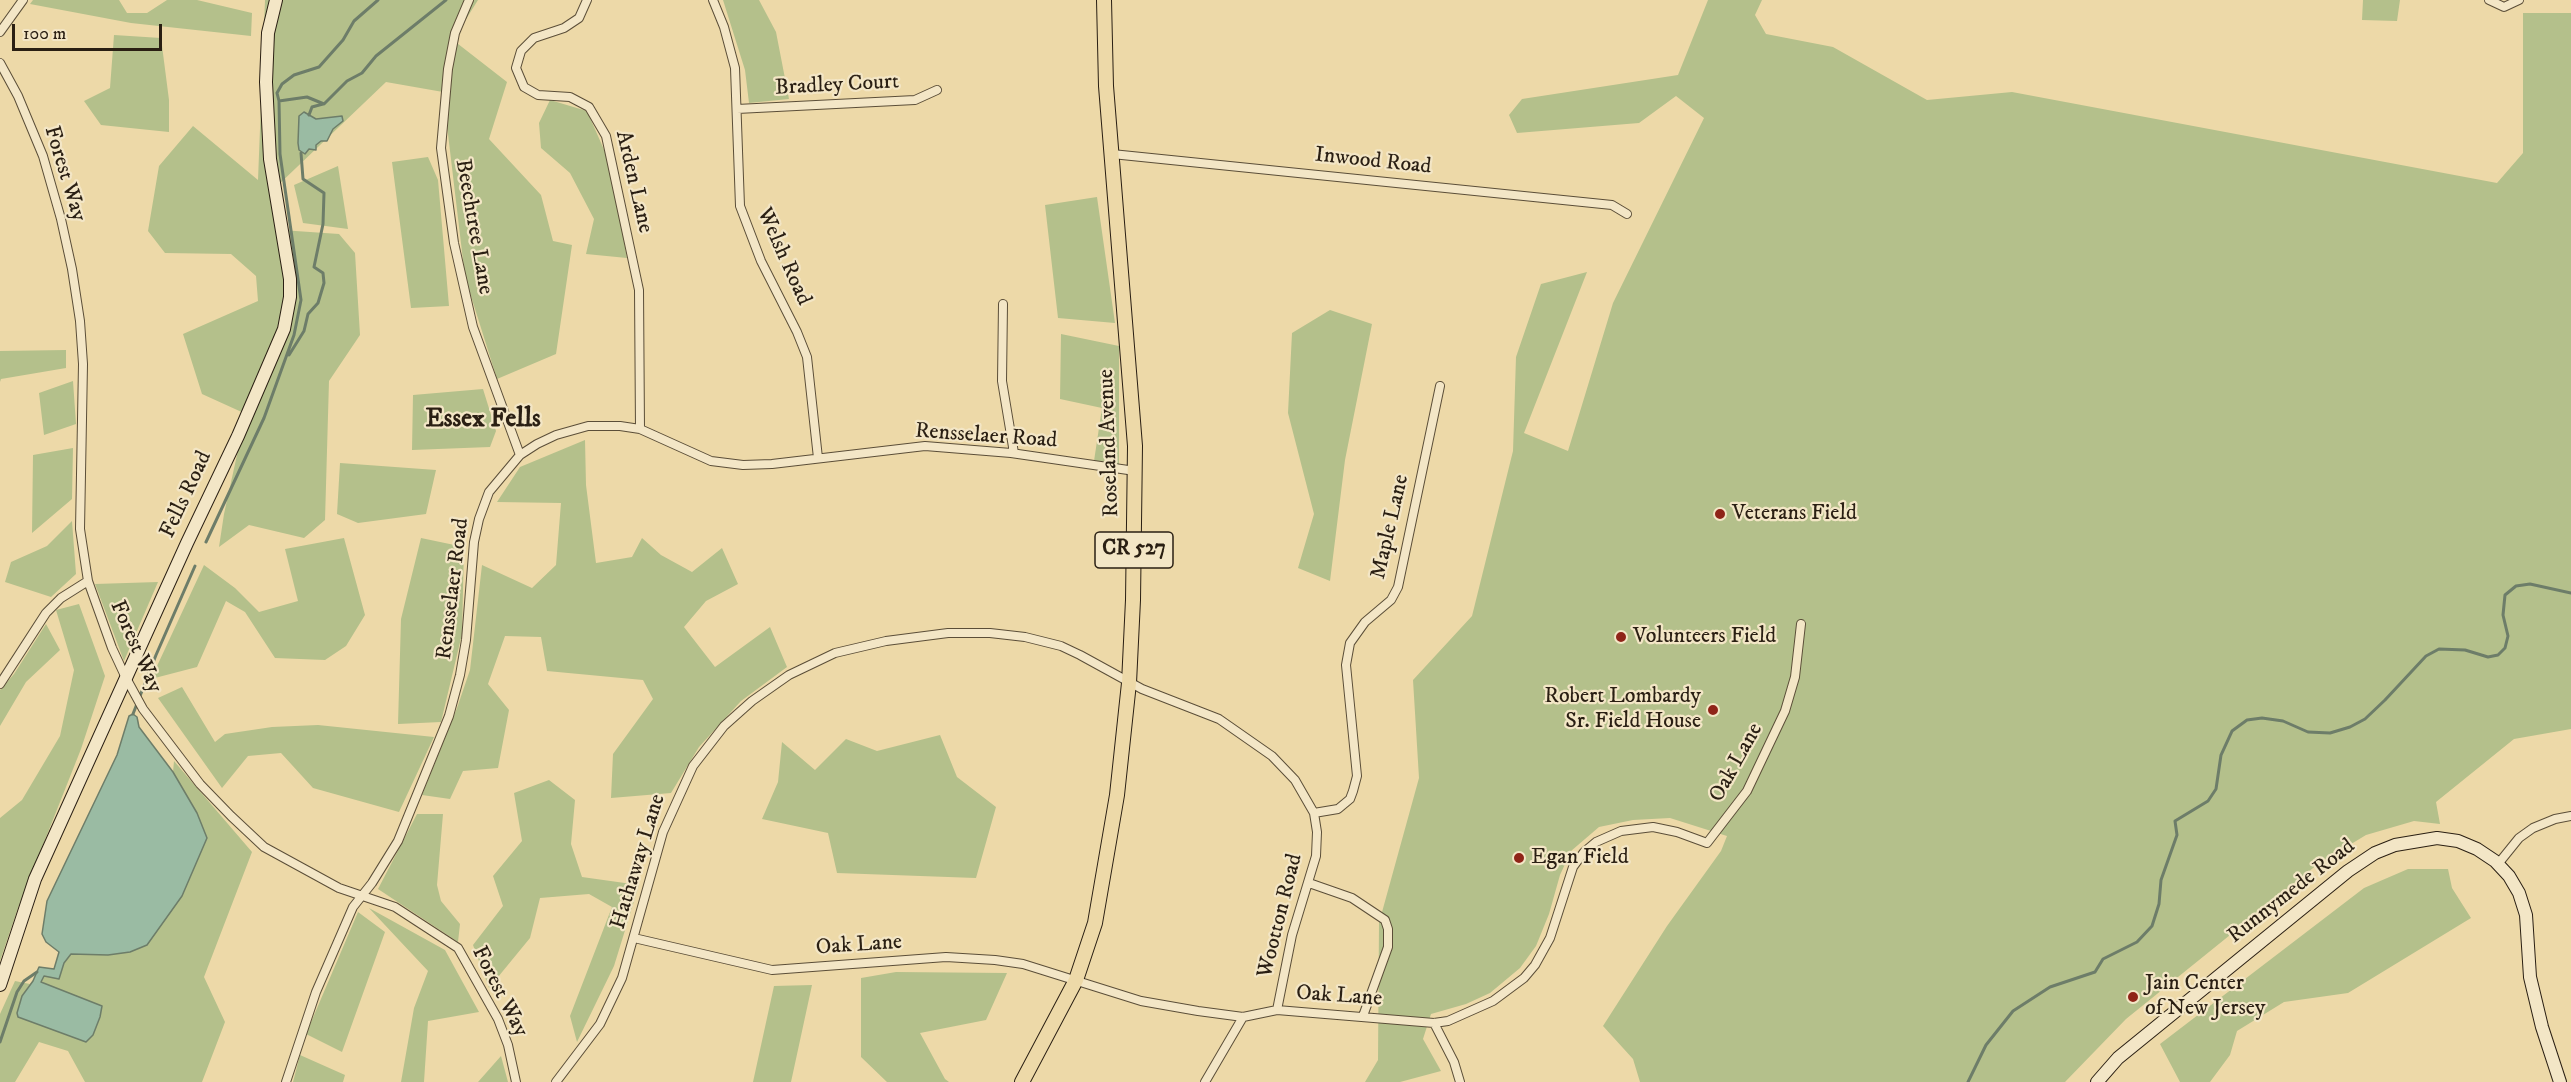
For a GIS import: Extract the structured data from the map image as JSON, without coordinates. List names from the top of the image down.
{
  "streets": {
    "main road": ["Roseland Avenue", "CR 527"],
    "street": [
      "Bradley Court",
      "Inwood Road",
      "Forest Way",
      "Arden Lane",
      "Beechtree Lane",
      "Welsh Road",
      "Rensselaer Road",
      "Fells Road",
      "Maple Lane",
      "Oak Lane",
      "Hathaway Lane",
      "Runnymede Road",
      "Wootton Road"
    ]
  },
  "crossings": [
    ["Bradley Court", "Welsh Road"],
    ["Inwood Road", "Roseland Avenue"],
    ["Forest Way", "Rensselaer Road"],
    ["Forest Way", "Fells Road"],
    ["Arden Lane", "Rensselaer Road"],
    ["Beechtree Lane", "Rensselaer Road"],
    ["Welsh Road", "Rensselaer Road"],
    ["Rensselaer Road", "Roseland Avenue"],
    ["Roseland Avenue", "Oak Lane"],
    ["Roseland Avenue", "Hathaway Lane"],
    ["Roseland Avenue", "Wootton Road"],
    ["Maple Lane", "Wootton Road"],
    ["Oak Lane", "Hathaway Lane"],
    ["Oak Lane", "Wootton Road"],
    ["Hathaway Lane", "Wootton Road"]
  ],
  "districts": ["Essex Fells"],
  "places": [
    "Veterans Field",
    "Volunteers Field",
    "Robert Lombardy Sr. Field House",
    "Egan Field",
    "Jain Center of New Jersey"
  ],
  "scale_bar": "100 m"
}
